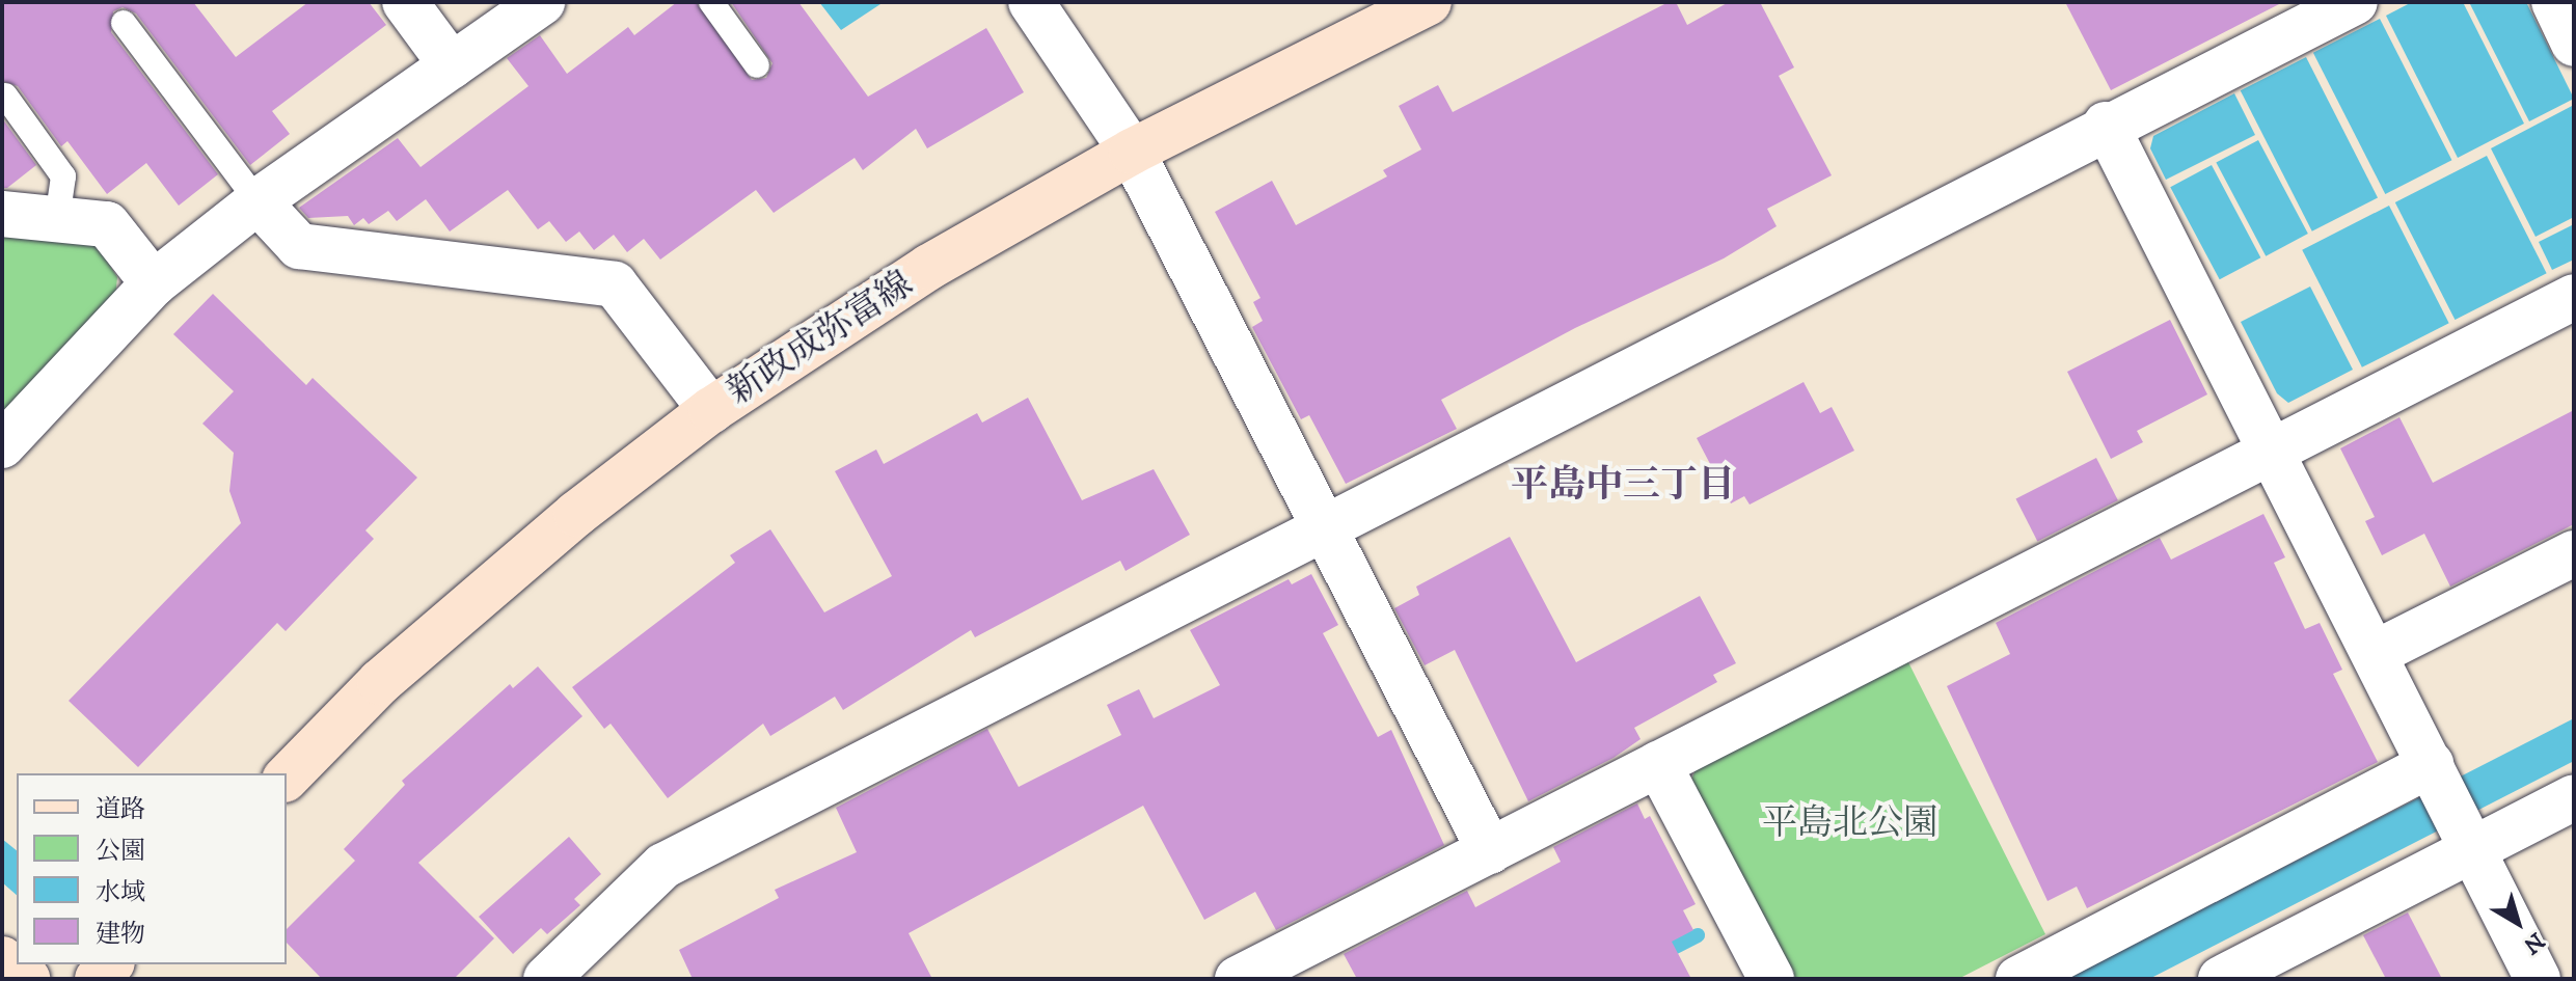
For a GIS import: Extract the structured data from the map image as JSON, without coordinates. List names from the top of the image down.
{
  "streets": {
    "main road": ["新政成弥富線"]
  },
  "districts": ["平島中三丁目"],
  "parks": ["平島北公園"],
  "legend": [
    "道路",
    "公園",
    "水域",
    "建物"
  ],
  "north": "bottom right"
}
